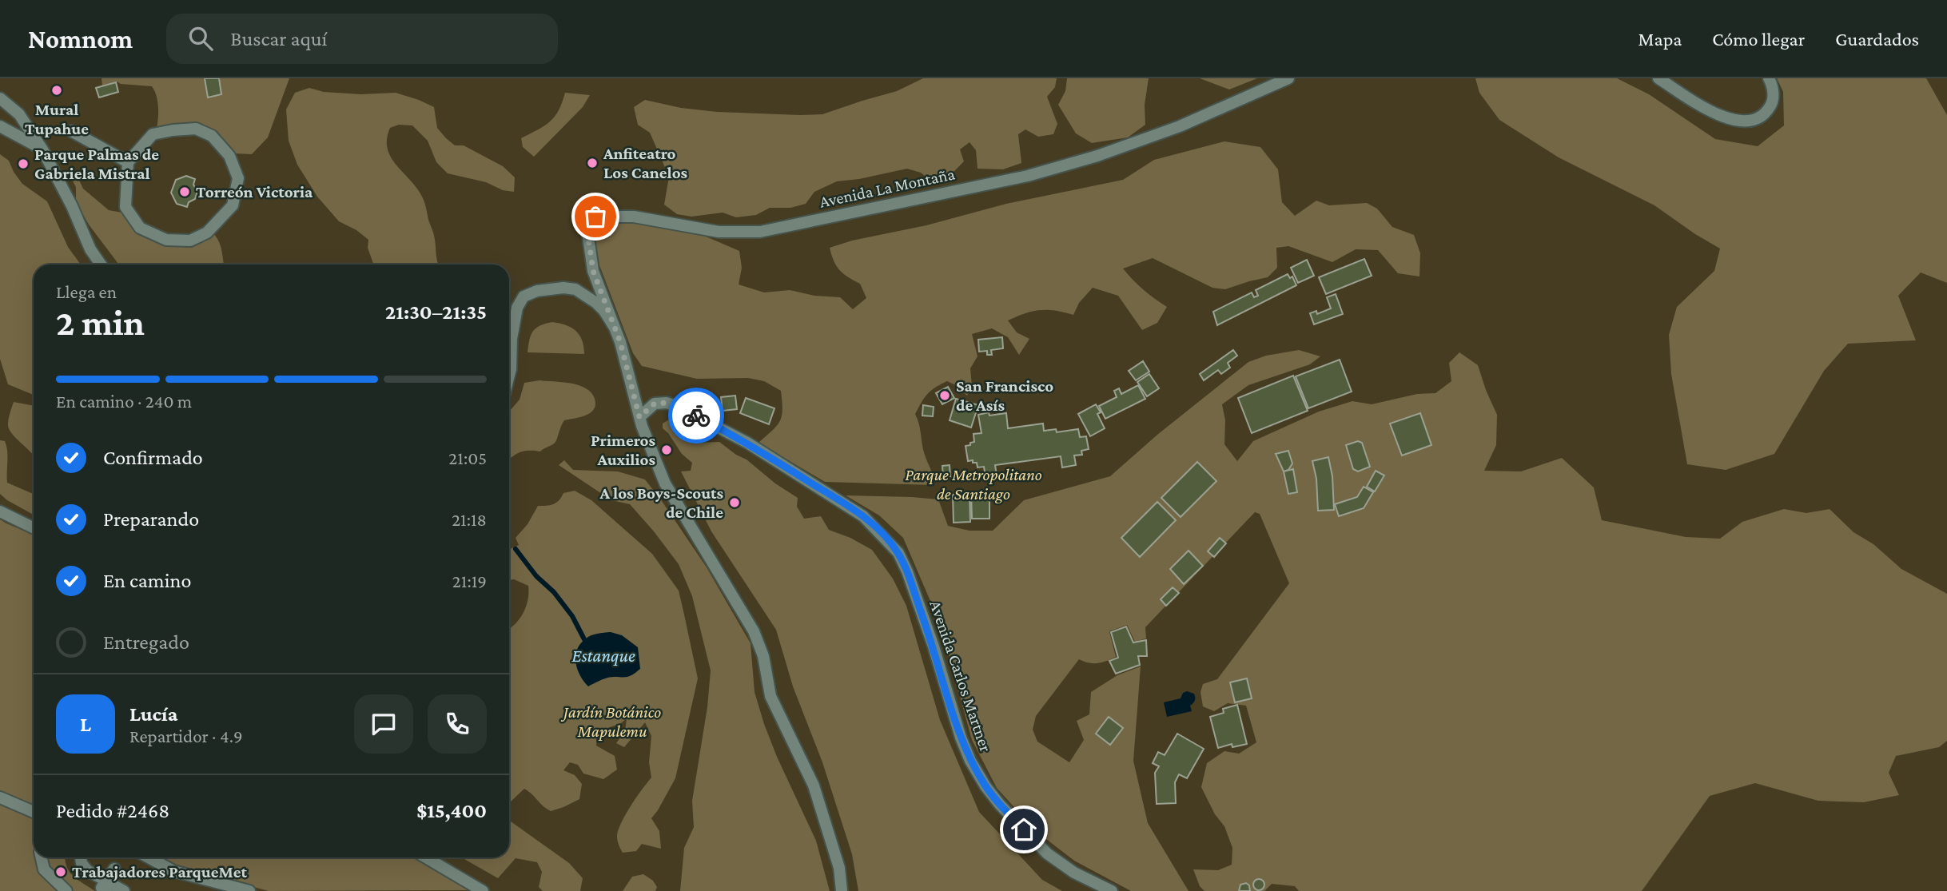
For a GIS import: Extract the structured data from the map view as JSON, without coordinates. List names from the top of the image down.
{
  "streets": {
    "street": ["Avenida La Montaña", "Avenida Carlos Martner"]
  },
  "water": ["Estanque"],
  "parks": ["Parque Metropolitano de Santiago", "Jardín Botánico Mapulemu"],
  "places": [
    "Mural Tupahue",
    "Anfiteatro Los Canelos",
    "Parque Palmas de Gabriela Mistral",
    "Torreón Victoria",
    "San Francisco de Asís",
    "Primeros Auxilios",
    "A los Boys-Scouts de Chile",
    "Trabajadores ParqueMet"
  ],
  "page": {
    "header": "Nomnom",
    "search": "Buscar aquí",
    "nav": ["Mapa", "Cómo llegar", "Guardados"],
    "heading": ["2 min", "Llega en", "21:30–21:35"],
    "panel": [
      "Lucía",
      "Repartidor · 4.9",
      "Pedido #2468",
      "$15,400"
    ],
    "bar": "En camino · 240 m",
    "list": [
      ["Confirmado", "21:05"],
      ["Preparando", "21:18"],
      ["En camino", "21:19"],
      "Entregado"
    ],
    "round": "L"
  }
}
